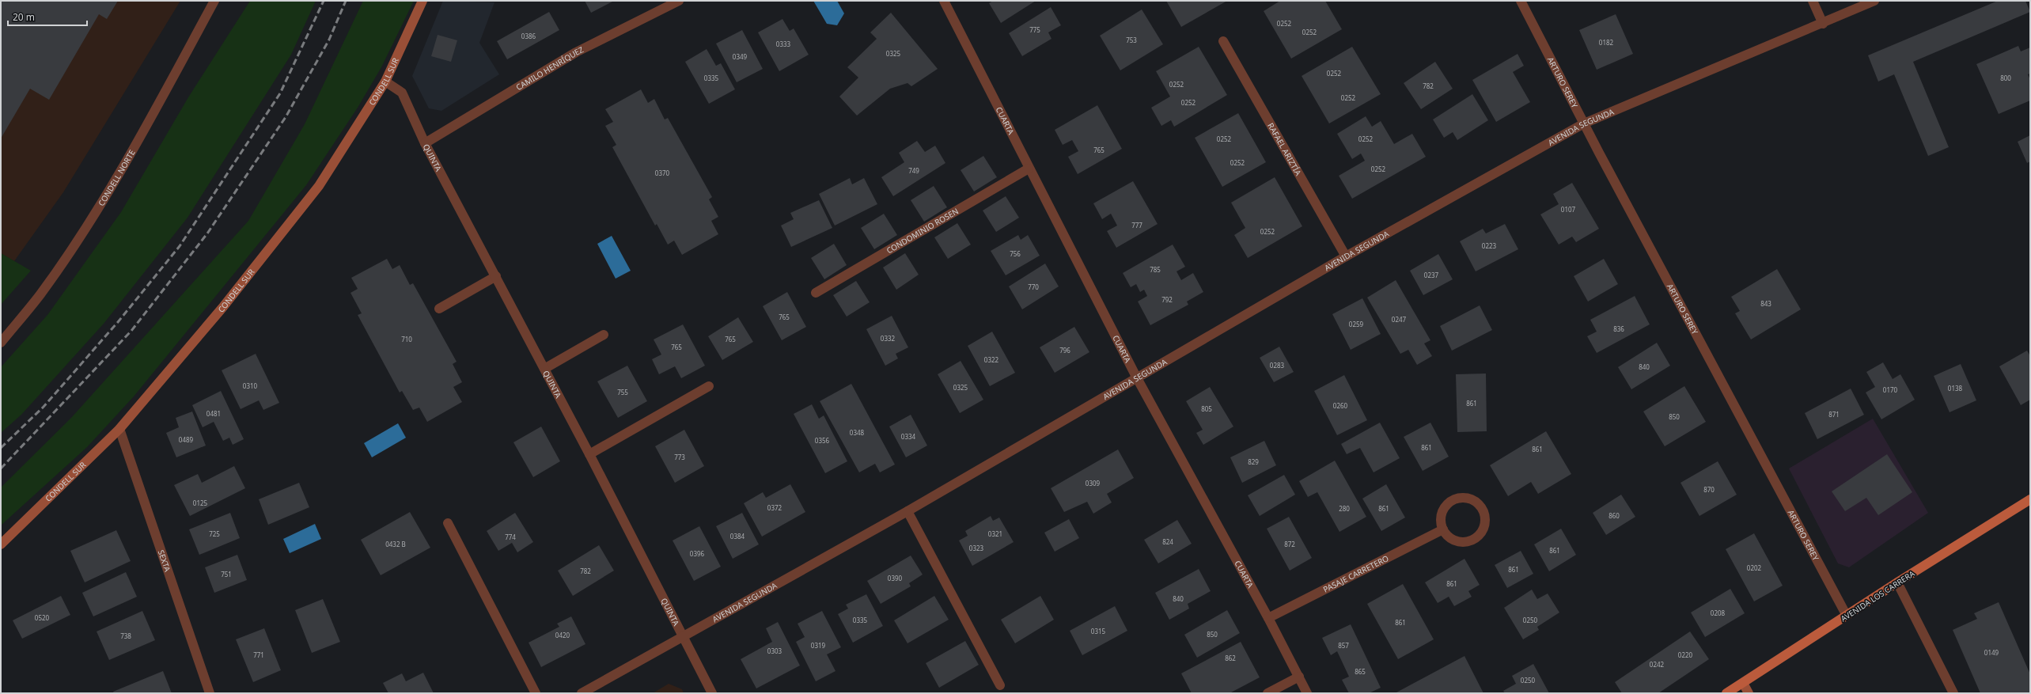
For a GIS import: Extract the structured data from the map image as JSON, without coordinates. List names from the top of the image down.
{
  "streets": {
    "main road": ["AVENIDA LOS CARRERA"],
    "street": [
      "CAMILO HENRÍQUEZ",
      "CONDELL SUR",
      "ARTURO SEREY",
      "CUARTA",
      "AVENIDA SEGUNDA",
      "RAFAEL ARIZTÍA",
      "QUINTA",
      "CONDELL NORTE",
      "CONDOMINIO ROSEN",
      "SEXTA",
      "PASAJE CARRETERO"
    ]
  },
  "crossings": [
    ["CAMILO HENRÍQUEZ", "QUINTA"],
    ["CONDELL SUR", "QUINTA"],
    ["CONDELL SUR", "SEXTA"],
    ["ARTURO SEREY", "AVENIDA SEGUNDA"],
    ["ARTURO SEREY", "AVENIDA LOS CARRERA"],
    ["CUARTA", "AVENIDA SEGUNDA"],
    ["CUARTA", "CONDOMINIO ROSEN"],
    ["CUARTA", "PASAJE CARRETERO"],
    ["AVENIDA SEGUNDA", "RAFAEL ARIZTÍA"],
    ["AVENIDA SEGUNDA", "QUINTA"]
  ],
  "house_numbers": [
    "0252",
    "775",
    "0252",
    "0386",
    "753",
    "0182",
    "0333",
    "0325",
    "0349",
    "0252",
    "0335",
    "800",
    "0252",
    "782",
    "0252",
    "0252",
    "0252",
    "0252",
    "765",
    "0252",
    "0252",
    "749",
    "0370",
    "0107",
    "777",
    "0252",
    "0223",
    "756",
    "785",
    "0237",
    "770",
    "792",
    "843",
    "765",
    "0247",
    "0259",
    "836",
    "0332",
    "710",
    "765",
    "765",
    "796",
    "0322",
    "0283",
    "840",
    "0310",
    "0325",
    "0138",
    "0170",
    "755",
    "861",
    "0260",
    "805",
    "0481",
    "871",
    "850",
    "0348",
    "0334",
    "0489",
    "0356",
    "861",
    "861",
    "773",
    "829",
    "0309",
    "870",
    "0125",
    "0372",
    "280",
    "861",
    "860",
    "725",
    "0321",
    "0384",
    "774",
    "824",
    "0432 B",
    "872",
    "0323",
    "861",
    "0396",
    "0202",
    "861",
    "782",
    "751",
    "0390",
    "861",
    "840",
    "0208",
    "0520",
    "0335",
    "0250",
    "861",
    "0315",
    "850",
    "0420",
    "738",
    "0319",
    "857",
    "0303",
    "0149",
    "771",
    "0220",
    "862",
    "0242",
    "865",
    "0250"
  ],
  "scale_bar": "20 m"
}
